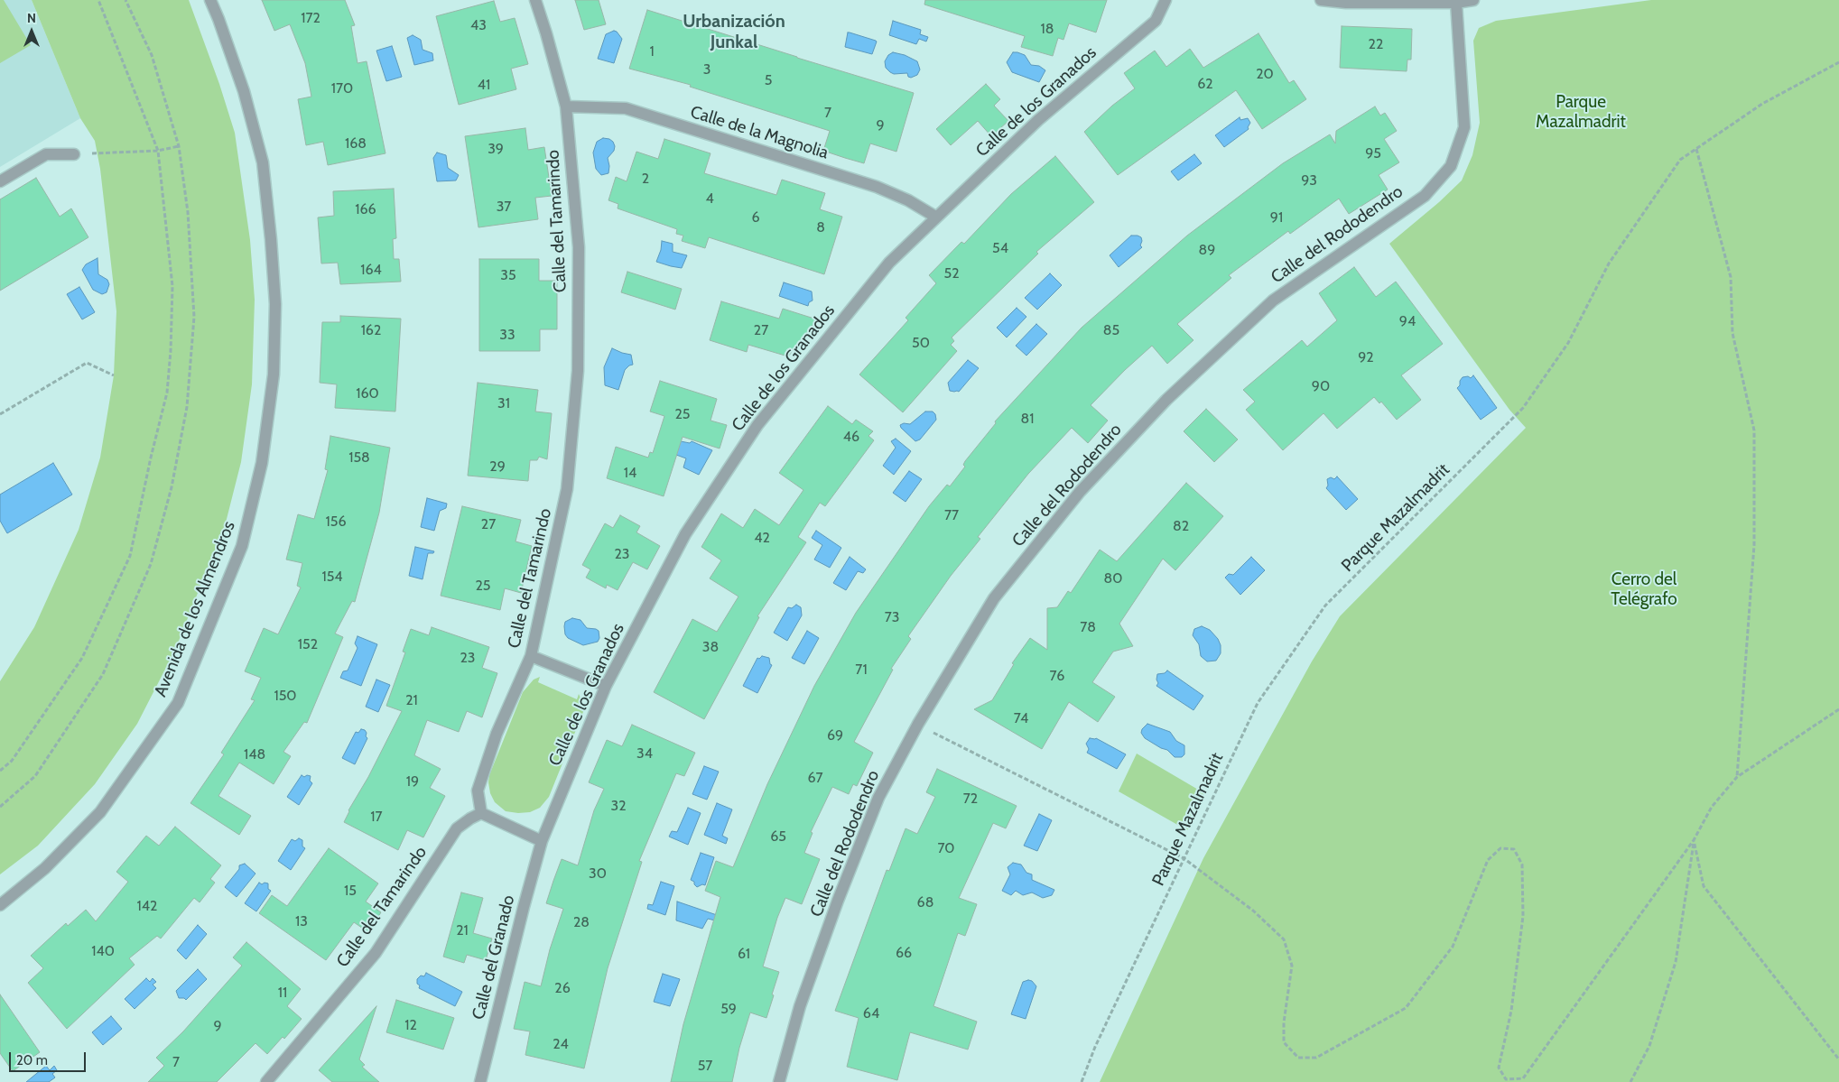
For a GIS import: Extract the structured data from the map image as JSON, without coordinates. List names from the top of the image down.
{
  "streets": {
    "street": [
      "Calle de los Granados",
      "Calle de la Magnolia",
      "Calle del Tamarindo",
      "Calle del Rododendro",
      "Avenida de los Almendros",
      "Calle del Granado"
    ],
    "path": ["Parque Mazalmadrit"]
  },
  "crossings": [
    ["Calle de los Granados", "Calle de la Magnolia"],
    ["Calle de los Granados", "Calle del Granado"],
    ["Calle de la Magnolia", "Calle del Tamarindo"]
  ],
  "districts": ["Urbanización Junkal"],
  "parks": ["Parque Mazalmadrit", "Cerro del Telégrafo"],
  "house_numbers": [
    "172",
    "43",
    "18",
    "22",
    "1",
    "3",
    "20",
    "5",
    "62",
    "41",
    "170",
    "7",
    "9",
    "168",
    "39",
    "95",
    "2",
    "93",
    "4",
    "37",
    "166",
    "6",
    "91",
    "8",
    "54",
    "89",
    "164",
    "52",
    "35",
    "94",
    "162",
    "27",
    "85",
    "33",
    "50",
    "92",
    "90",
    "160",
    "31",
    "25",
    "81",
    "46",
    "158",
    "29",
    "14",
    "77",
    "156",
    "27",
    "82",
    "42",
    "23",
    "154",
    "80",
    "25",
    "73",
    "78",
    "152",
    "38",
    "23",
    "71",
    "76",
    "150",
    "21",
    "74",
    "69",
    "34",
    "148",
    "67",
    "19",
    "72",
    "32",
    "17",
    "65",
    "70",
    "30",
    "15",
    "68",
    "142",
    "13",
    "28",
    "21",
    "140",
    "66",
    "61",
    "26",
    "11",
    "59",
    "64",
    "12",
    "9",
    "24",
    "7",
    "57"
  ],
  "scale_bar": "20 m",
  "north": "top"
}
